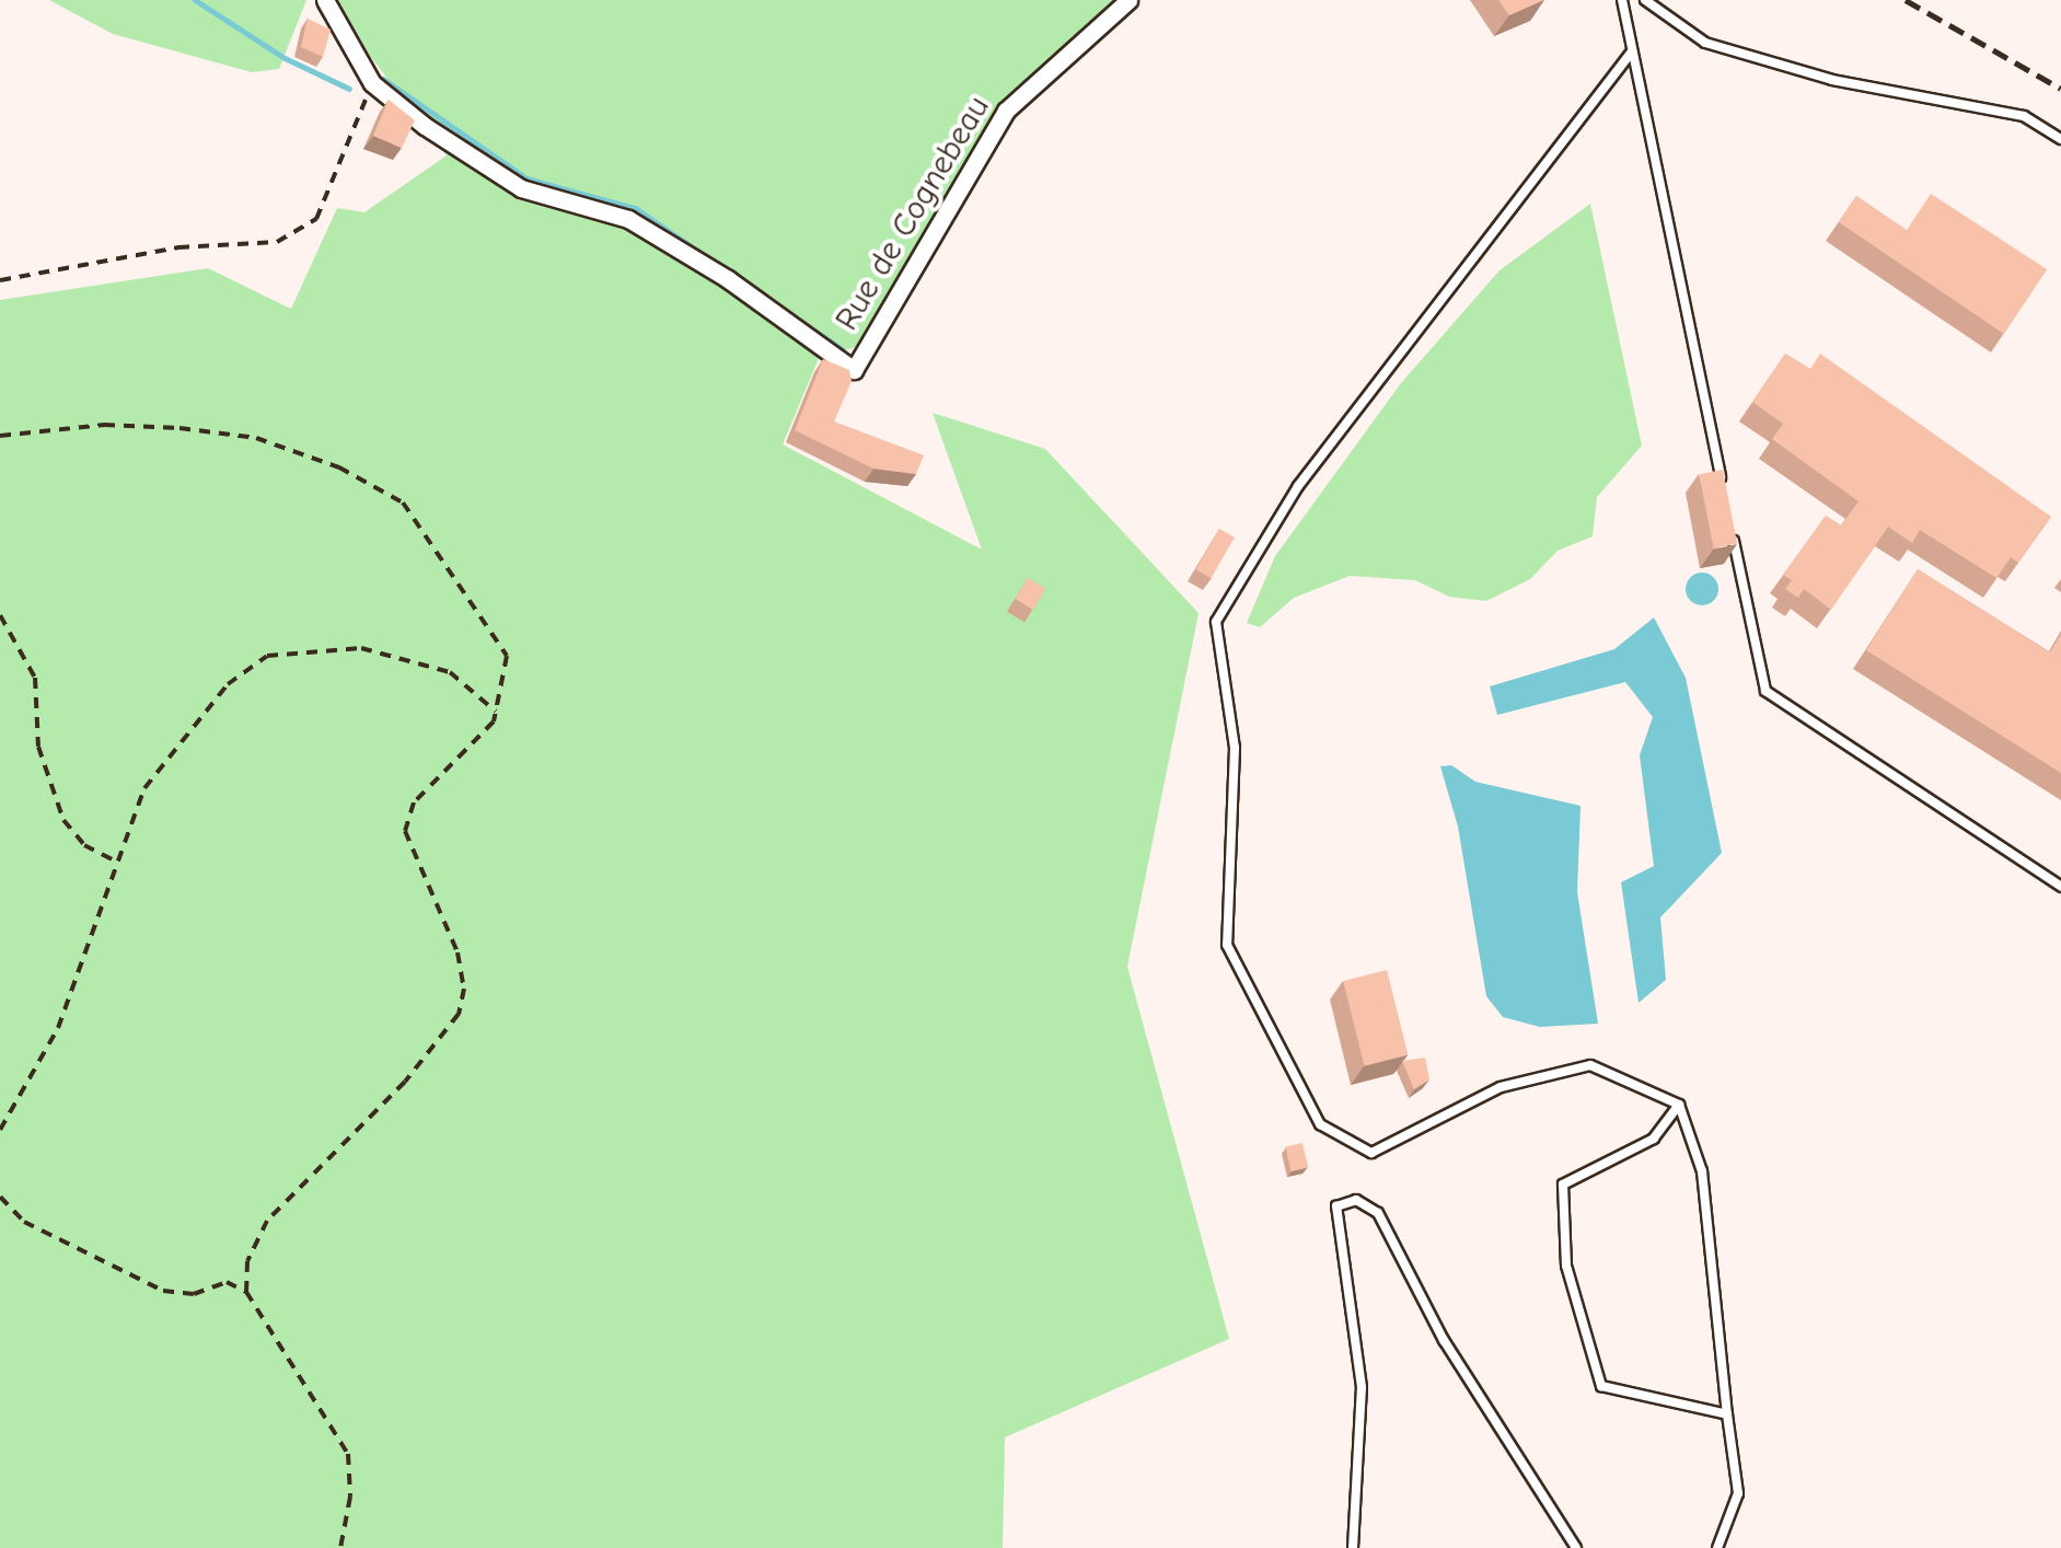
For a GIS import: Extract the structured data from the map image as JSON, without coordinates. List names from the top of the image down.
{
  "streets": {
    "street": ["Rue de Cognebeau"]
  }
}
